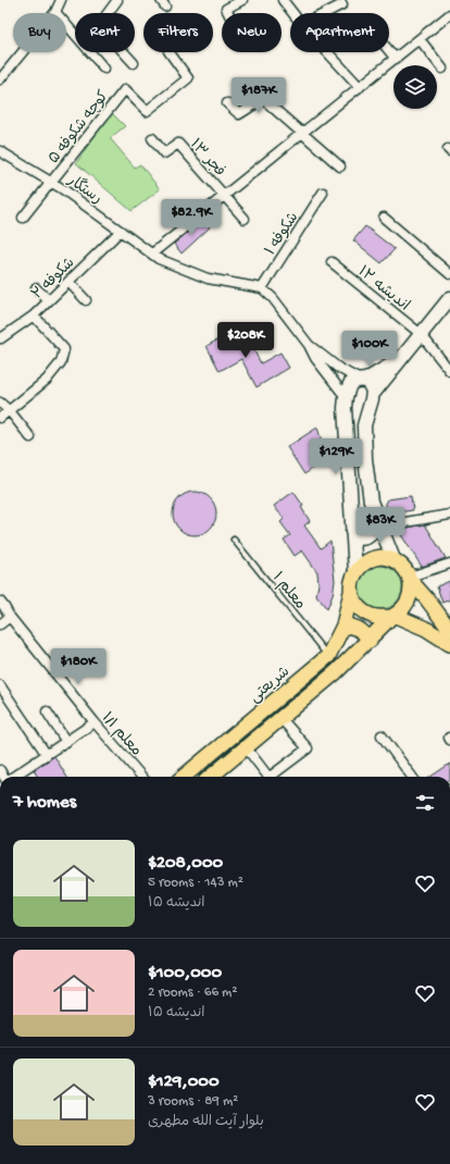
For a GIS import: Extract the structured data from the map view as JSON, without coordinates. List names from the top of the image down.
{
  "streets": {
    "main road": ["شریعتی"],
    "street": [
      "کوچه شکوفه ۵",
      "فجر ۱۳",
      "رستگار",
      "شکوفه ۱",
      "شکوفه ۲",
      "اندیشه ١٣",
      "معلم ۱/۱"
    ],
    "lane": ["معلم ۱"]
  },
  "crossings": [
    ["کوچه شکوفه ۵", "رستگار"],
    ["رستگار", "شکوفه ۱"],
    ["رستگار", "شکوفه ۲"],
    ["معلم ۱", "شریعتی"]
  ],
  "page": {
    "chip": [
      "Buy",
      "Rent",
      "Filters",
      "New",
      "Apartment"
    ],
    "price": [
      "$187K",
      "$82.9K",
      "$208K",
      "$100K",
      "$129K",
      "$83K",
      "$180K"
    ],
    "heading": "7 homes",
    "list": [
      {
        "name": "$208,000",
        "note": "5 rooms · 143 m² · اندیشه ۱۵"
      },
      {
        "name": "$100,000",
        "note": "2 rooms · 66 m² · اندیشه ۱۵"
      },
      {
        "name": "$129,000",
        "note": "3 rooms · 89 m² · بلوار آیت الله مطهری"
      }
    ]
  }
}
